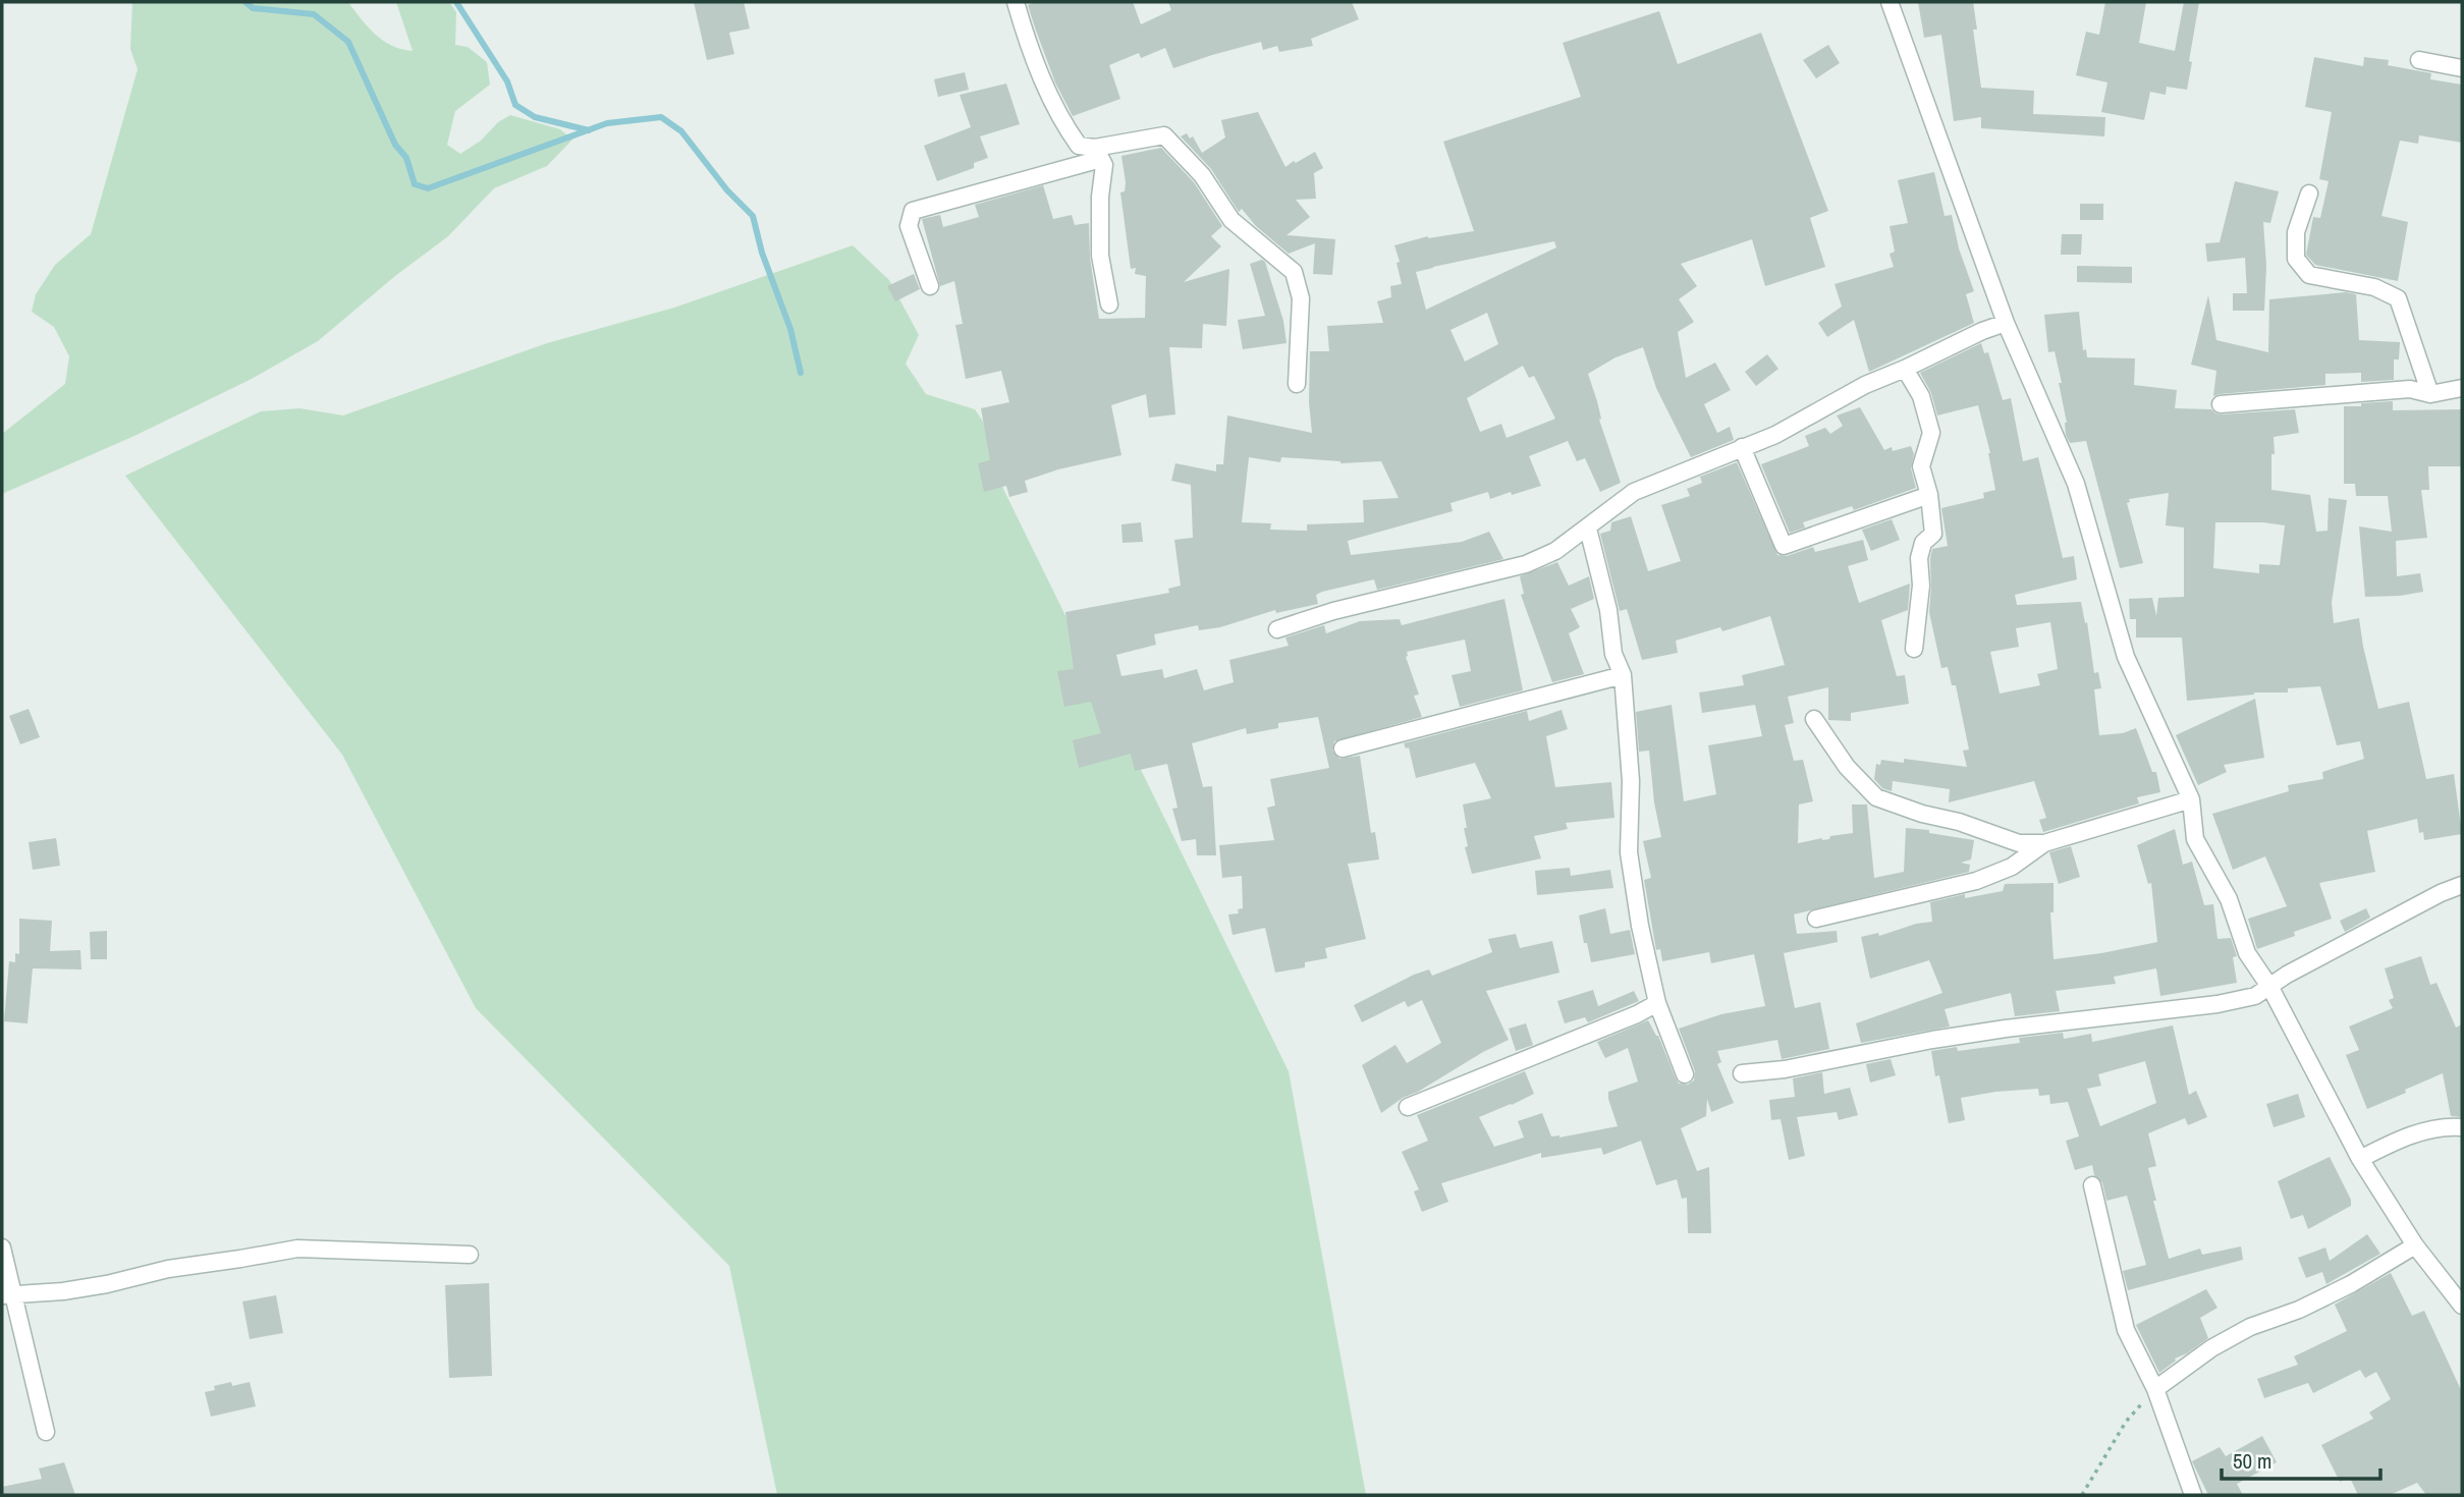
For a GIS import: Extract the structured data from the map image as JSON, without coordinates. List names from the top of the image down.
{
  "scale_bar": "50 m"
}
